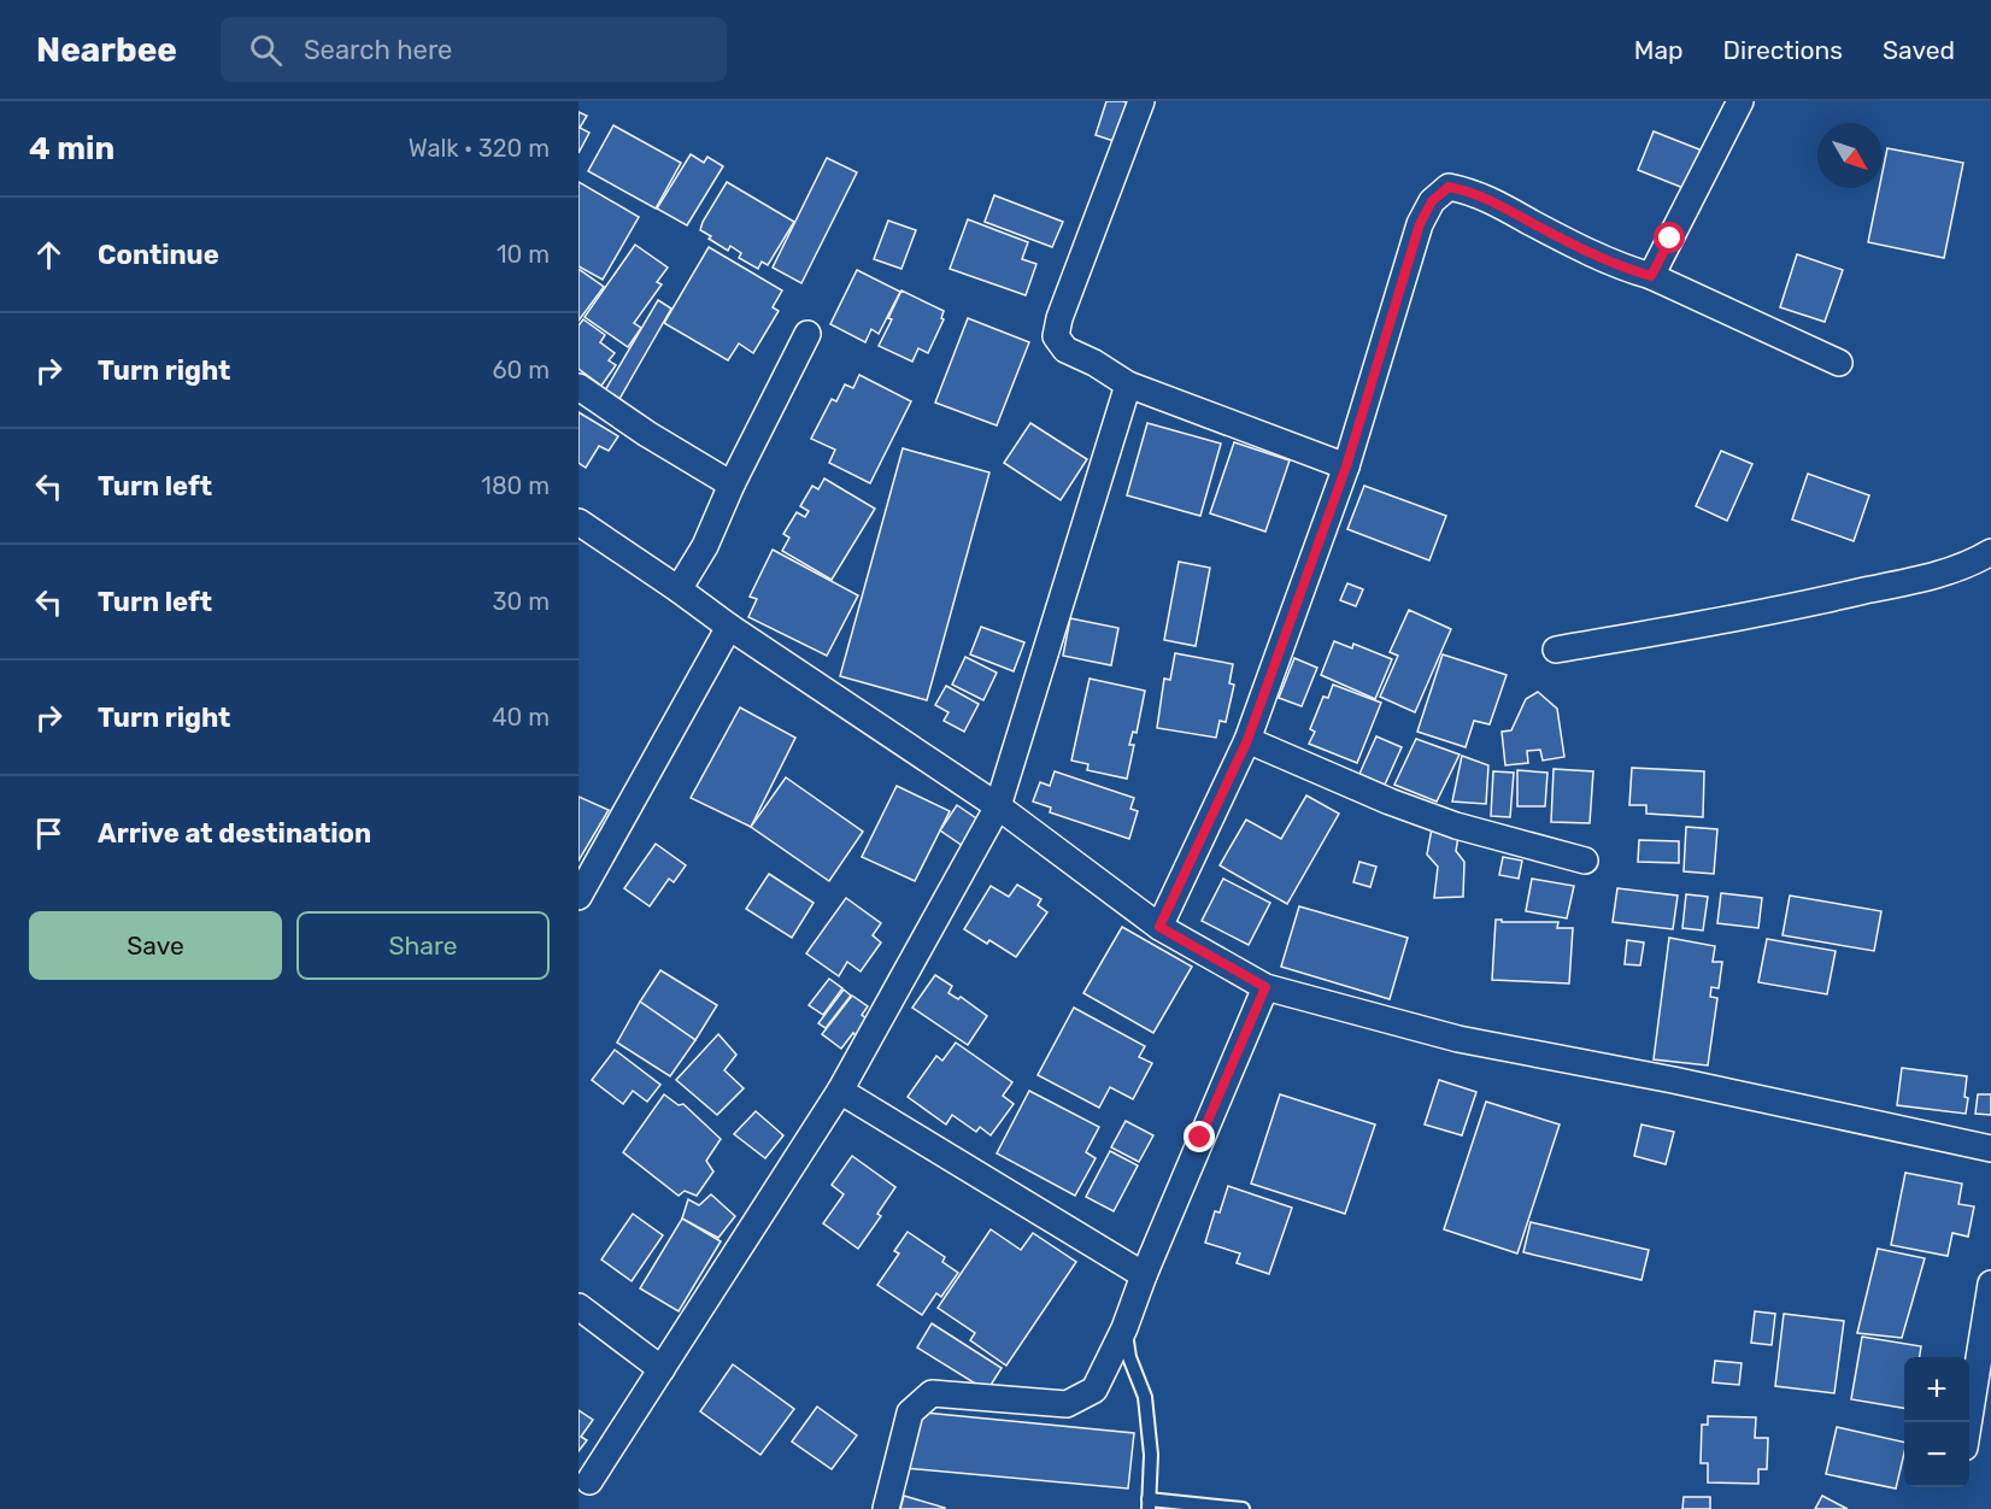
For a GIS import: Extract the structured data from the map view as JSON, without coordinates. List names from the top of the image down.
{
  "north": "bottom right",
  "page": {
    "header": "Nearbee",
    "search": "Search here",
    "nav": ["Map", "Directions", "Saved"],
    "heading": ["4 min", "Walk · 320 m"],
    "list": [
      ["Continue", "10 m"],
      ["Turn right", "60 m"],
      ["Turn left", "180 m"],
      ["Turn left", "30 m"],
      ["Turn right", "40 m"],
      "Arrive at destination"
    ],
    "buttons": ["Save", "Share"],
    "map_buttons": ["+", "−"]
  }
}
